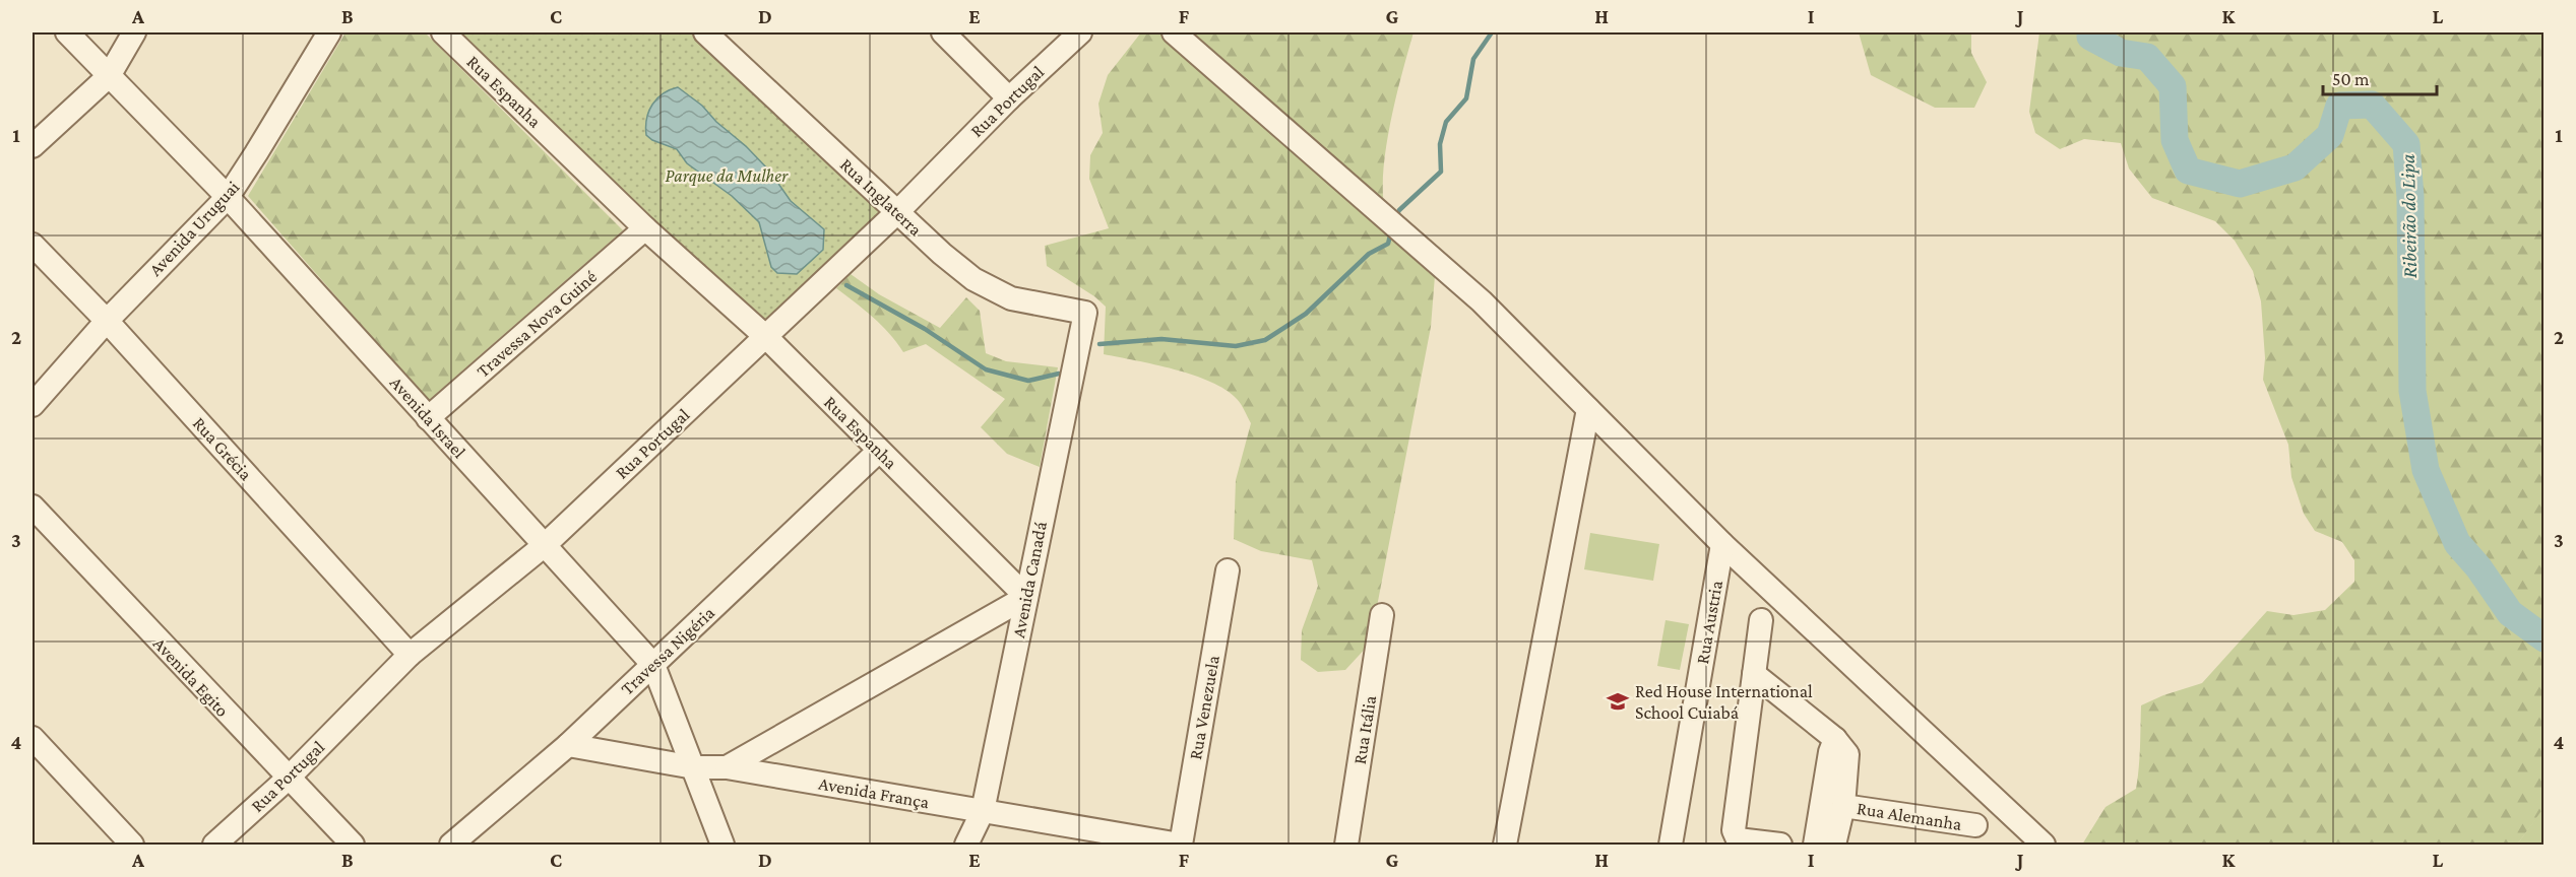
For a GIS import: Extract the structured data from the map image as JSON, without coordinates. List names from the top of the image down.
{
  "streets": {
    "street": [
      "Rua Espanha",
      "Rua Portugal",
      "Rua Inglaterra",
      "Avenida Uruguai",
      "Travessa Nova Guiné",
      "Avenida Israel",
      "Rua Grécia",
      "Avenida Canadá",
      "Rua Austria",
      "Travessa Nigéria",
      "Avenida Egito",
      "Rua Venezuela",
      "Rua Itália",
      "Avenida França",
      "Rua Alemanha"
    ]
  },
  "crossings": [
    ["Rua Espanha", "Rua Portugal"],
    ["Rua Espanha", "Travessa Nova Guiné"],
    ["Rua Espanha", "Avenida Canadá"],
    ["Rua Espanha", "Travessa Nigéria"],
    ["Rua Portugal", "Rua Inglaterra"],
    ["Rua Portugal", "Avenida Israel"],
    ["Rua Portugal", "Rua Grécia"],
    ["Rua Portugal", "Avenida Egito"],
    ["Rua Inglaterra", "Avenida Canadá"],
    ["Avenida Uruguai", "Avenida Israel"],
    ["Avenida Uruguai", "Rua Grécia"],
    ["Travessa Nova Guiné", "Avenida Israel"],
    ["Avenida Israel", "Travessa Nigéria"],
    ["Avenida Israel", "Avenida França"],
    ["Avenida Canadá", "Avenida França"],
    ["Travessa Nigéria", "Avenida França"],
    ["Rua Venezuela", "Avenida França"]
  ],
  "water": ["Ribeirão do Lipa"],
  "parks": ["Parque da Mulher"],
  "places": {
    "school or university": ["Red House International School Cuiabá"]
  },
  "scale_bar": "50 m",
  "grid": {
    "columns": [
      "A",
      "B",
      "C",
      "D",
      "E",
      "F",
      "G",
      "H",
      "I",
      "J",
      "K",
      "L"
    ],
    "rows": [
      "1",
      "2",
      "3",
      "4"
    ]
  }
}
